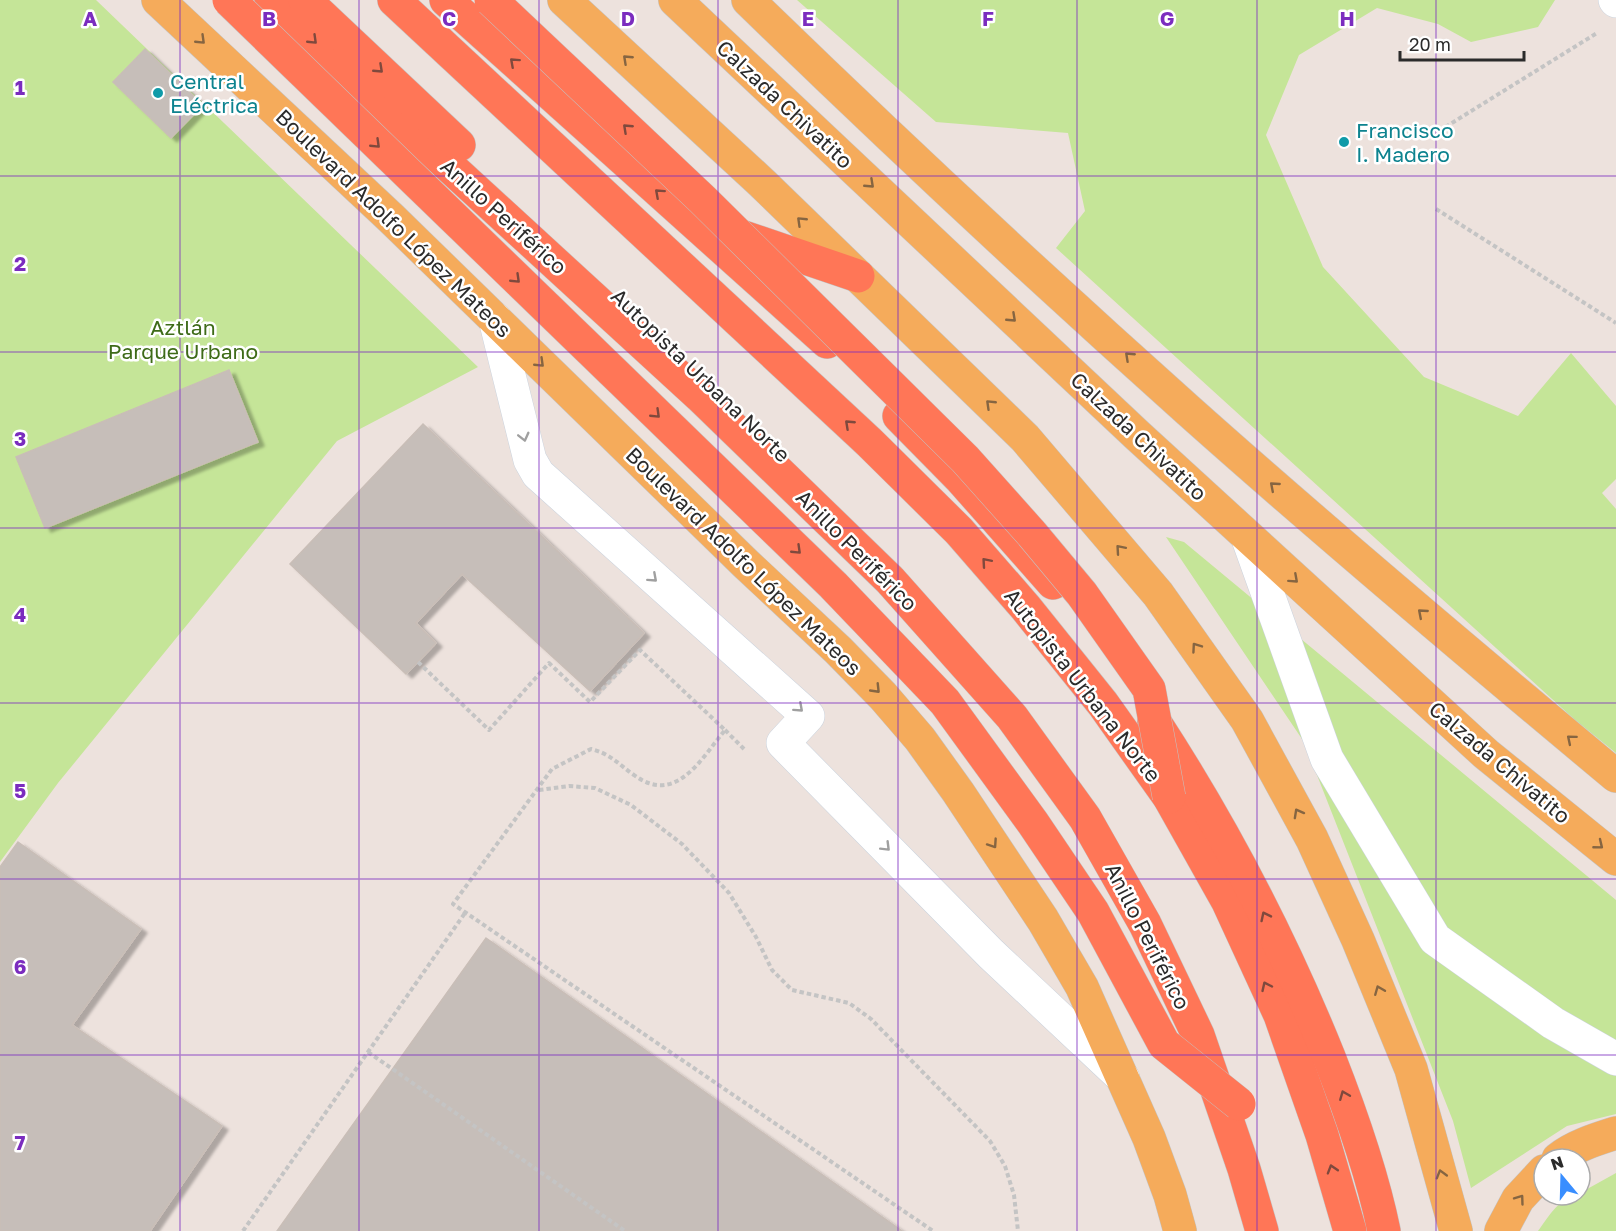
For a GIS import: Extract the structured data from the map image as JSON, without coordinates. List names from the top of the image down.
{
  "streets": {
    "highway": ["Anillo Periférico", "Autopista Urbana Norte"],
    "main road": ["Calzada Chivatito", "Boulevard Adolfo López Mateos"]
  },
  "parks": ["Aztlán Parque Urbano"],
  "places": ["Central Eléctrica", "Francisco I. Madero"],
  "scale_bar": "20 m",
  "north": "top",
  "grid": {
    "columns": [
      "A",
      "B",
      "C",
      "D",
      "E",
      "F",
      "G",
      "H"
    ],
    "rows": [
      "1",
      "2",
      "3",
      "4",
      "5",
      "6",
      "7"
    ]
  }
}
